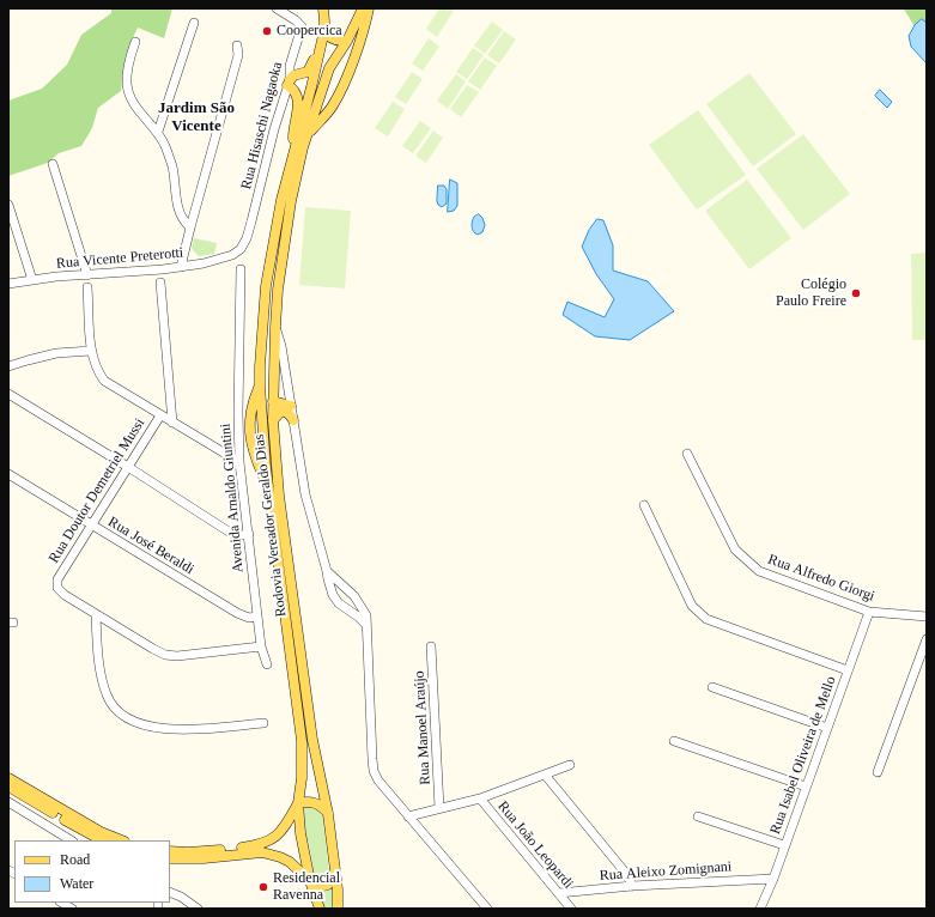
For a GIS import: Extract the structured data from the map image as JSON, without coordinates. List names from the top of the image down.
{
  "streets": {
    "main road": ["Rodovia Vereador Geraldo Dias"],
    "street": [
      "Rua Hisaschi Nagaoka",
      "Rua Vicente Preterotti",
      "Rua Doutor Demetriel Mussi",
      "Avenida Arnaldo Giuntini",
      "Rua José Beraldi",
      "Rua Alfredo Giorgi",
      "Rua Manoel Araújo",
      "Rua Isabel Oliveira de Mello",
      "Rua João Leopardi",
      "Rua Aleixo Zomignani"
    ]
  },
  "crossings": [
    ["Rua Hisaschi Nagaoka", "Rua Vicente Preterotti"],
    ["Rua Doutor Demetriel Mussi", "Avenida Arnaldo Giuntini"],
    ["Rua Doutor Demetriel Mussi", "Rua José Beraldi"],
    ["Avenida Arnaldo Giuntini", "Rua José Beraldi"],
    ["Rua Alfredo Giorgi", "Rua Isabel Oliveira de Mello"],
    ["Rua Isabel Oliveira de Mello", "Rua Aleixo Zomignani"],
    ["Rua João Leopardi", "Rua Aleixo Zomignani"]
  ],
  "districts": ["Jardim São Vicente"],
  "places": ["Coopercica", "Colégio Paulo Freire", "Residencial Ravenna"],
  "legend": ["Road", "Water"]
}
